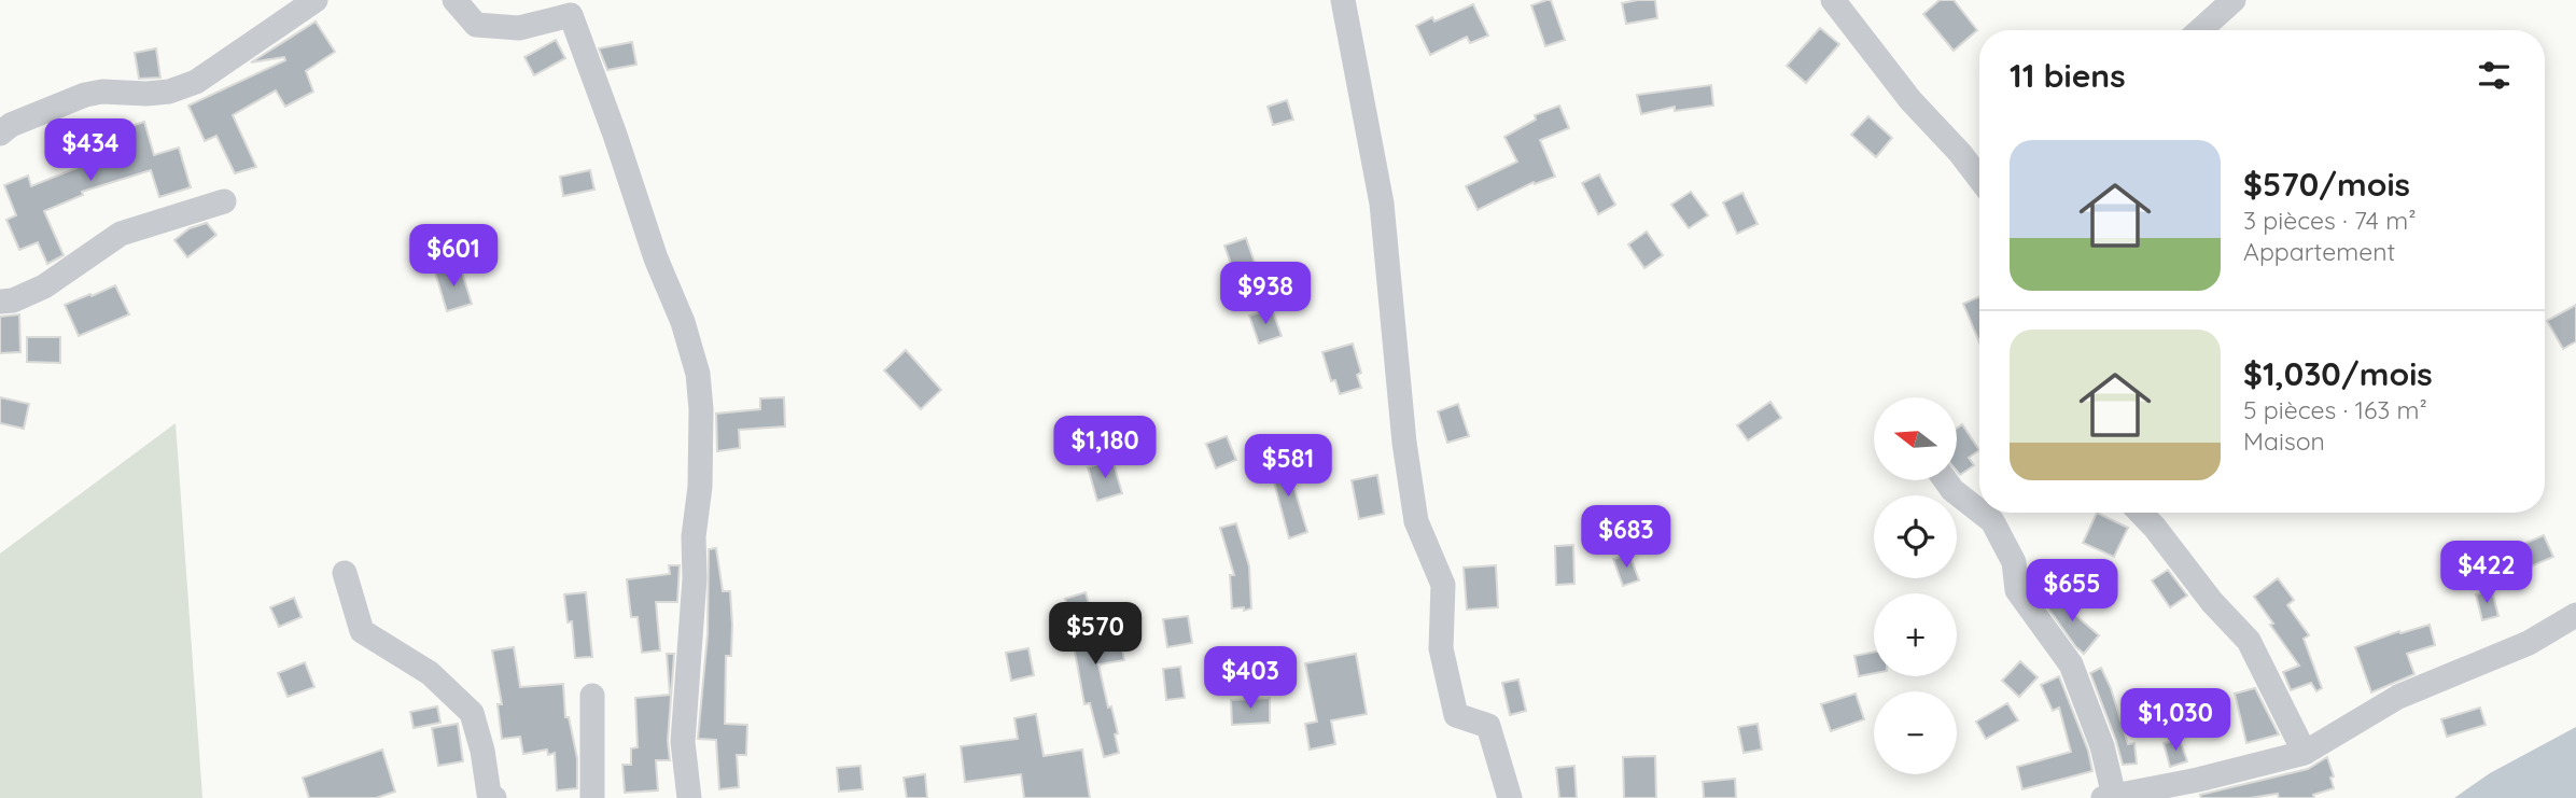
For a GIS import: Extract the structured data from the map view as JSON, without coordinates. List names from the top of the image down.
{
  "north": "left",
  "page": {
    "heading": "11 biens",
    "price": [
      "$434",
      "$601",
      "$938",
      "$1,180",
      "$581",
      "$683",
      "$422",
      "$655",
      "$570",
      "$403",
      "$1,030"
    ],
    "list": [
      {
        "name": "$570/mois",
        "note": "3 pièces · 74 m² · Appartement"
      },
      {
        "name": "$1,030/mois",
        "note": "5 pièces · 163 m² · Maison"
      }
    ],
    "map_buttons": ["+", "−"]
  }
}
